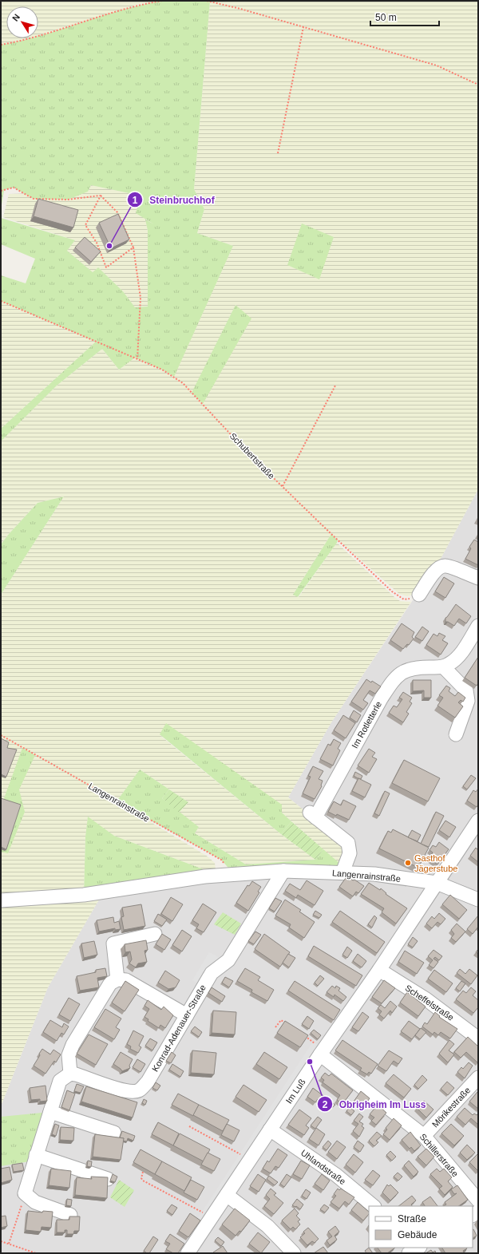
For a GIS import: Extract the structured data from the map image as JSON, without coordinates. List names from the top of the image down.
{
  "streets": {
    "street": [
      "Im Rotletterle",
      "Langenrainstraße",
      "Scheffelstraße",
      "Konrad-Adenauer-Straße",
      "Im Luß",
      "Mörikestraße",
      "Schillerstraße",
      "Uhlandstraße"
    ],
    "path": ["Schubertstraße"]
  },
  "crossings": [
    ["Im Rotletterle", "Langenrainstraße"],
    ["Langenrainstraße", "Konrad-Adenauer-Straße"],
    ["Langenrainstraße", "Im Luß"],
    ["Scheffelstraße", "Im Luß"],
    ["Im Luß", "Schillerstraße"],
    ["Im Luß", "Uhlandstraße"],
    ["Mörikestraße", "Schillerstraße"]
  ],
  "places": ["Steinbruchhof", "Gasthof Jägerstube", "Obrigheim Im Luss"],
  "legend": ["Straße", "Gebäude"],
  "scale_bar": "50 m",
  "north": "top left"
}
